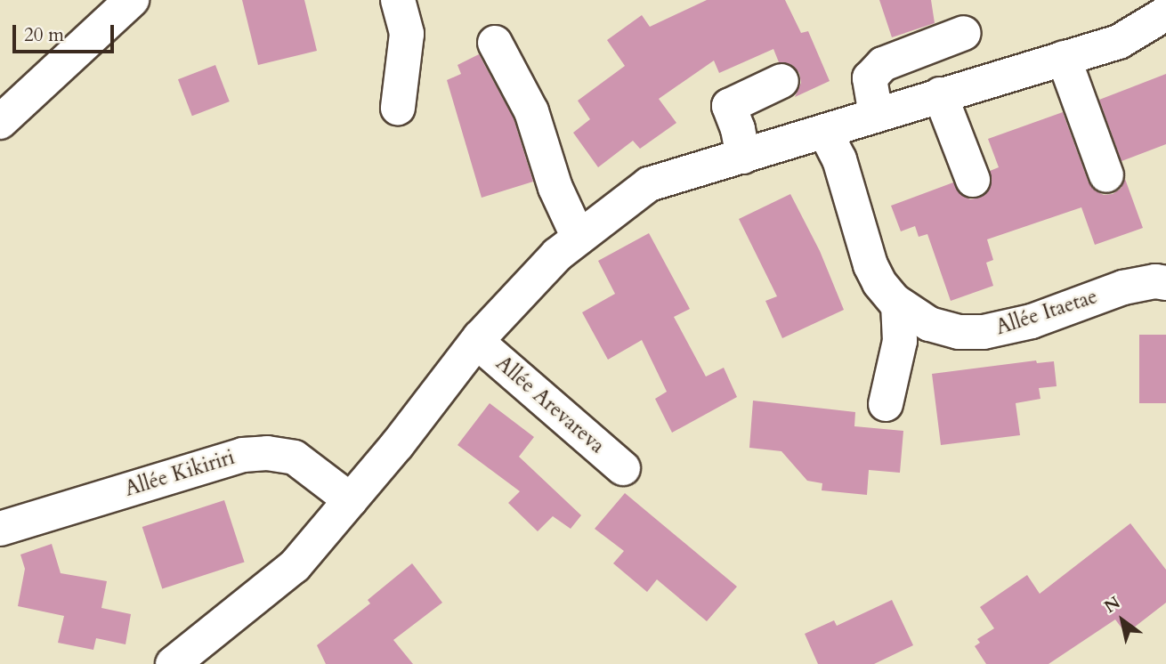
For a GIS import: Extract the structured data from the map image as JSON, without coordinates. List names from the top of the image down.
{
  "streets": {
    "main road": ["Allée Itaetae", "Allée Arevareva", "Allée Kikiriri"]
  },
  "scale_bar": "20 m",
  "north": "top left"
}
